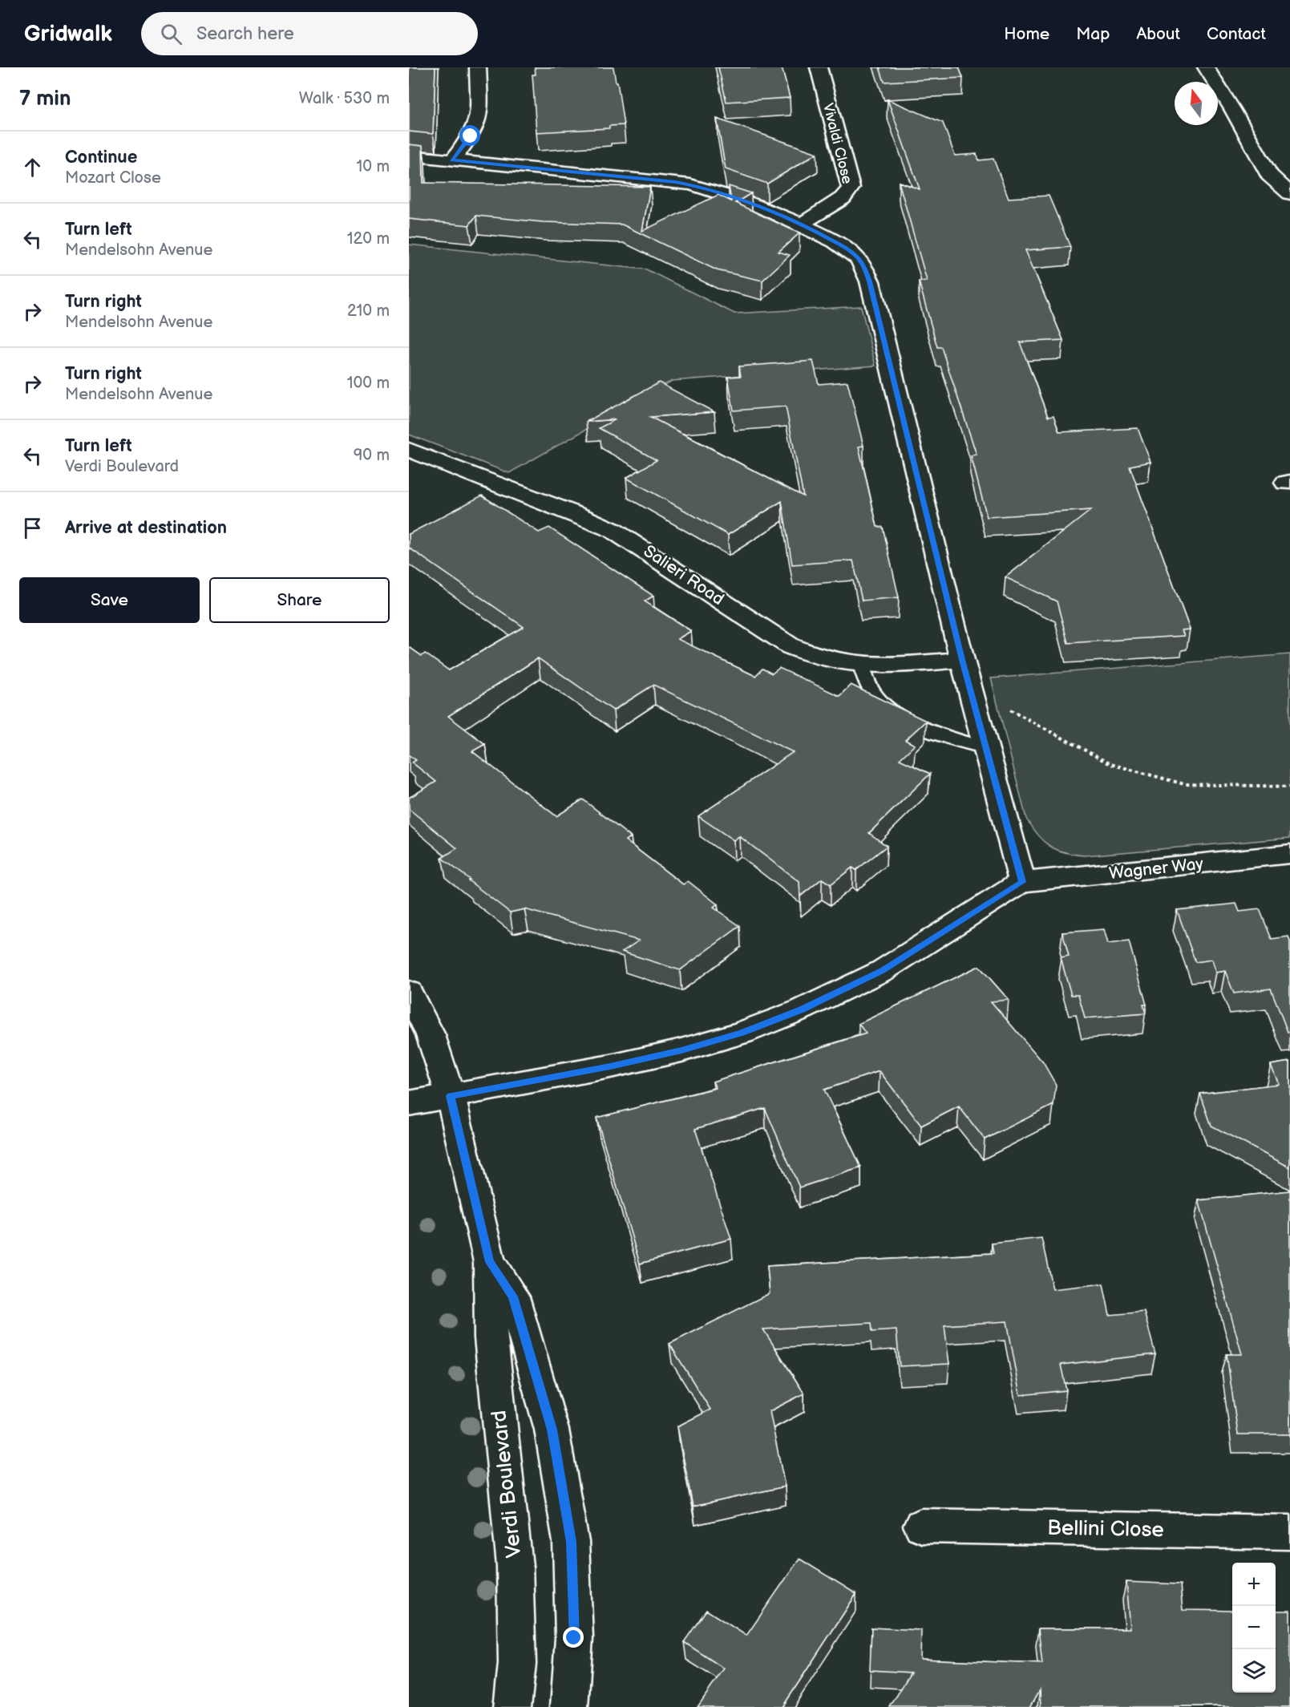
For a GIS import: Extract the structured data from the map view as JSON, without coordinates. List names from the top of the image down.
{
  "streets": {
    "street": [
      "Vivaldi Close",
      "Salieri Road",
      "Wagner Way",
      "Verdi Boulevard",
      "Bellini Close"
    ]
  },
  "north": "top",
  "page": {
    "header": "Gridwalk",
    "search": "Search here",
    "nav": [
      "Home",
      "Map",
      "About",
      "Contact"
    ],
    "heading": ["7 min", "Walk · 530 m"],
    "list": [
      ["Continue", "Mozart Close", "10 m"],
      ["Turn left", "Mendelsohn Avenue", "120 m"],
      ["Turn right", "Mendelsohn Avenue", "210 m"],
      ["Turn right", "Mendelsohn Avenue", "100 m"],
      ["Turn left", "Verdi Boulevard", "90 m"],
      "Arrive at destination"
    ],
    "buttons": ["Save", "Share"],
    "map_buttons": ["+", "−"]
  }
}
